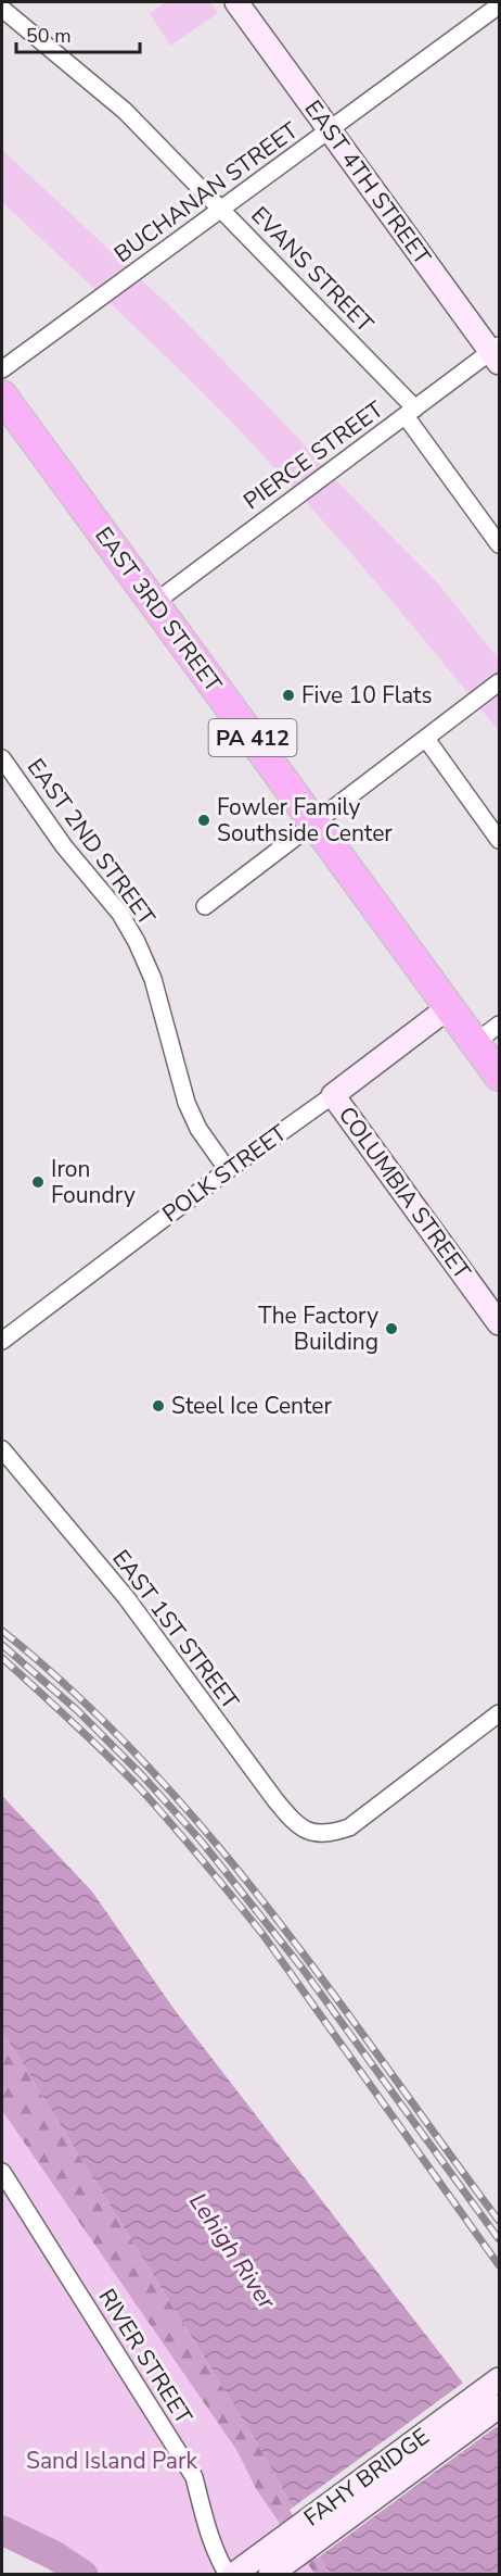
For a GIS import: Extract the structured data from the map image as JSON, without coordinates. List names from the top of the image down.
{
  "streets": {
    "highway": ["EAST 3RD STREET", "PA 412"],
    "main road": [
      "EAST 4TH STREET",
      "POLK STREET",
      "COLUMBIA STREET",
      "FAHY BRIDGE"
    ],
    "street": [
      "BUCHANAN STREET",
      "EVANS STREET",
      "PIERCE STREET",
      "EAST 2ND STREET",
      "EAST 1ST STREET",
      "RIVER STREET"
    ]
  },
  "crossings": [
    ["EAST 4TH STREET", "BUCHANAN STREET"],
    ["EAST 4TH STREET", "PIERCE STREET"],
    ["BUCHANAN STREET", "EVANS STREET"],
    ["EVANS STREET", "PIERCE STREET"],
    ["PIERCE STREET", "EAST 3RD STREET"],
    ["EAST 3RD STREET", "POLK STREET"],
    ["EAST 2ND STREET", "POLK STREET"],
    ["POLK STREET", "COLUMBIA STREET"],
    ["RIVER STREET", "FAHY BRIDGE"]
  ],
  "water": ["Lehigh River"],
  "parks": ["Sand Island Park"],
  "places": [
    "Five 10 Flats",
    "Fowler Family Southside Center",
    "Iron Foundry",
    "The Factory Building",
    "Steel Ice Center"
  ],
  "scale_bar": "50 m"
}
